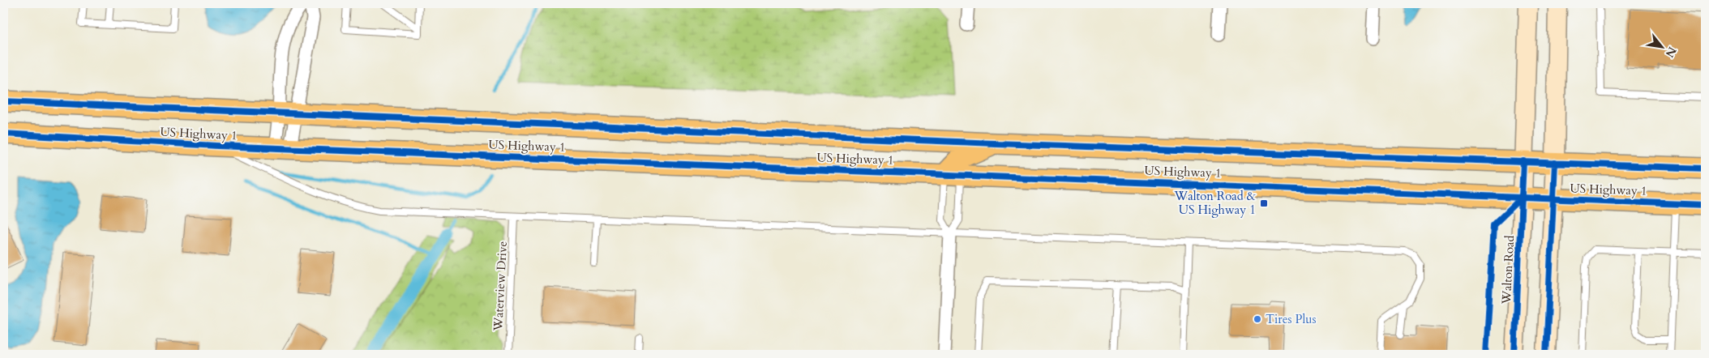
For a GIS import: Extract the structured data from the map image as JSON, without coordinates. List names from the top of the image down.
{
  "streets": {
    "main road": ["US Highway 1", "Walton Road"],
    "lane": ["Waterview Drive"]
  },
  "crossings": [
    ["US Highway 1", "Walton Road"]
  ],
  "places": {
    "transit": ["Walton Road & US Highway 1"],
    "other": ["Tires Plus"]
  },
  "north": "bottom right"
}
